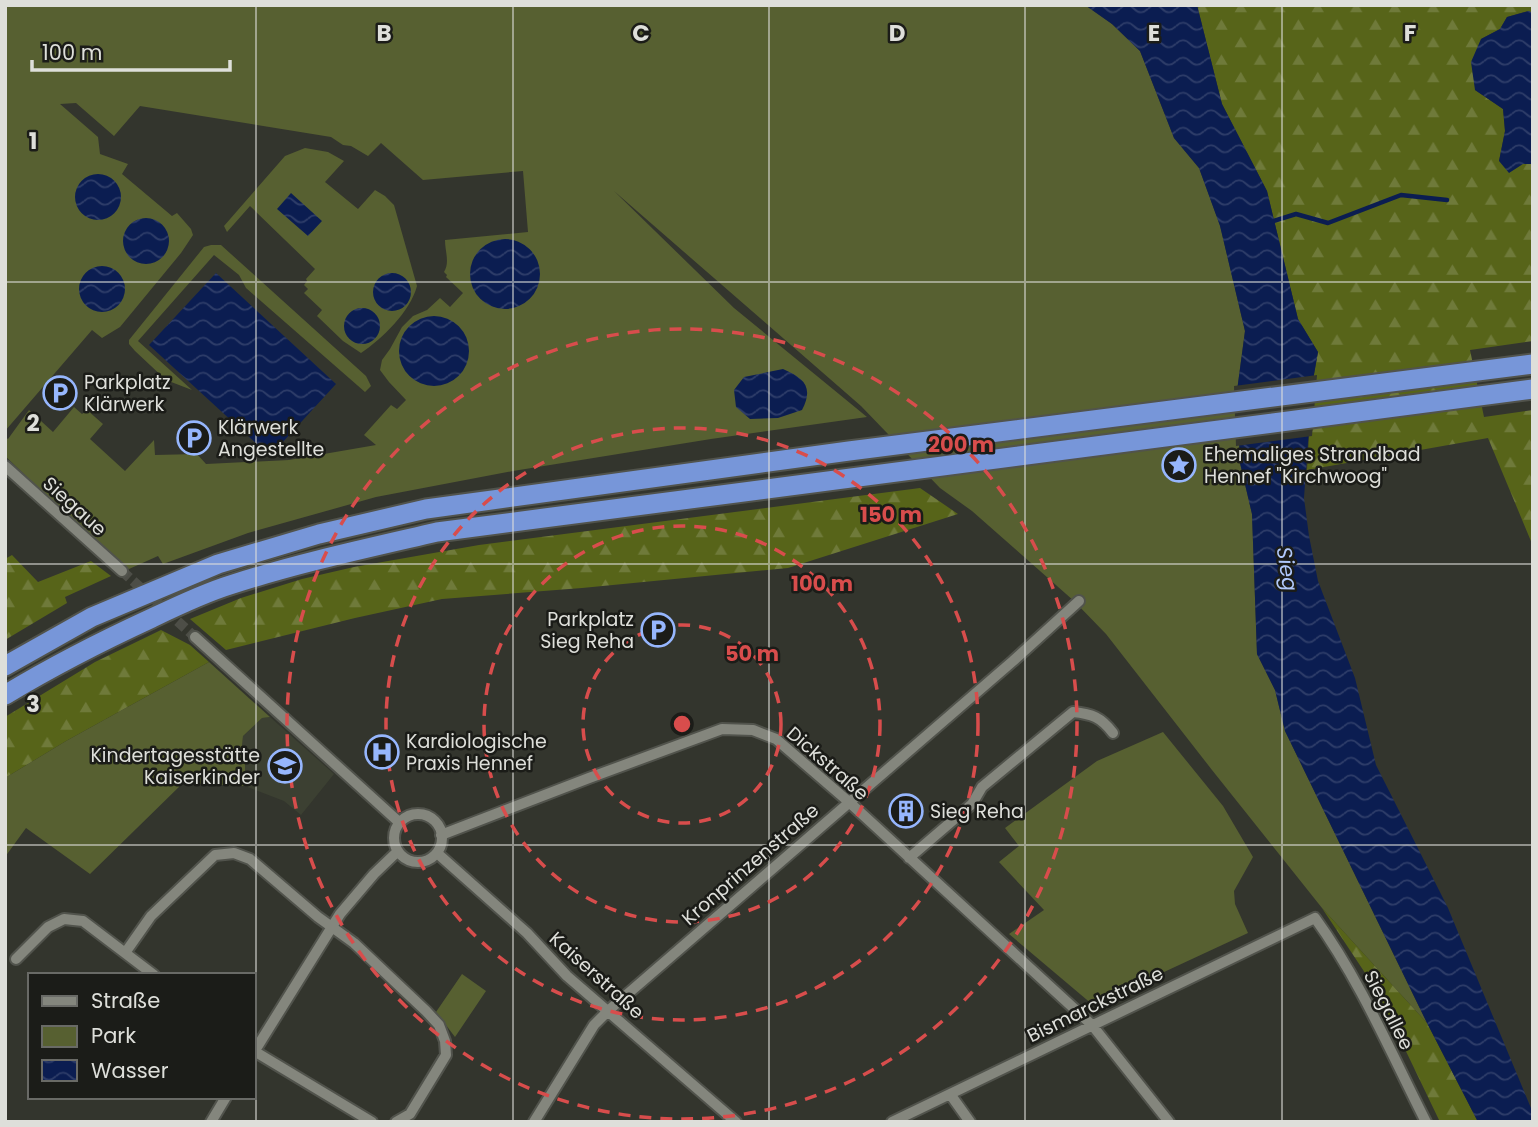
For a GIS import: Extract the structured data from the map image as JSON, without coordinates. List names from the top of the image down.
{
  "streets": {
    "street": [
      "Siegaue",
      "Dickstraße",
      "Kronprinzenstraße",
      "Kaiserstraße",
      "Bismarckstraße",
      "Siegallee"
    ]
  },
  "crossings": [
    ["Dickstraße", "Kronprinzenstraße"],
    ["Dickstraße", "Kaiserstraße"],
    ["Dickstraße", "Bismarckstraße"],
    ["Kronprinzenstraße", "Kaiserstraße"],
    ["Bismarckstraße", "Siegallee"]
  ],
  "water": ["Sieg"],
  "places": {
    "parking": ["Parkplatz Klärwerk", "Klärwerk Angestellte", "Parkplatz Sieg Reha"],
    "place": ["Ehemaliges Strandbad Hennef \"Kirchwoog\""],
    "hospital": ["Kardiologische Praxis Hennef"],
    "school or university": ["Kindertagesstätte Kaiserkinder"],
    "building": ["Sieg Reha"]
  },
  "legend": ["Straße", "Park", "Wasser"],
  "scale_bar": "100 m",
  "grid": {
    "columns": [
      "B",
      "C",
      "D",
      "E",
      "F"
    ],
    "rows": ["1", "2", "3"]
  },
  "rings": [
    "200 m",
    "150 m",
    "100 m",
    "50 m"
  ]
}
